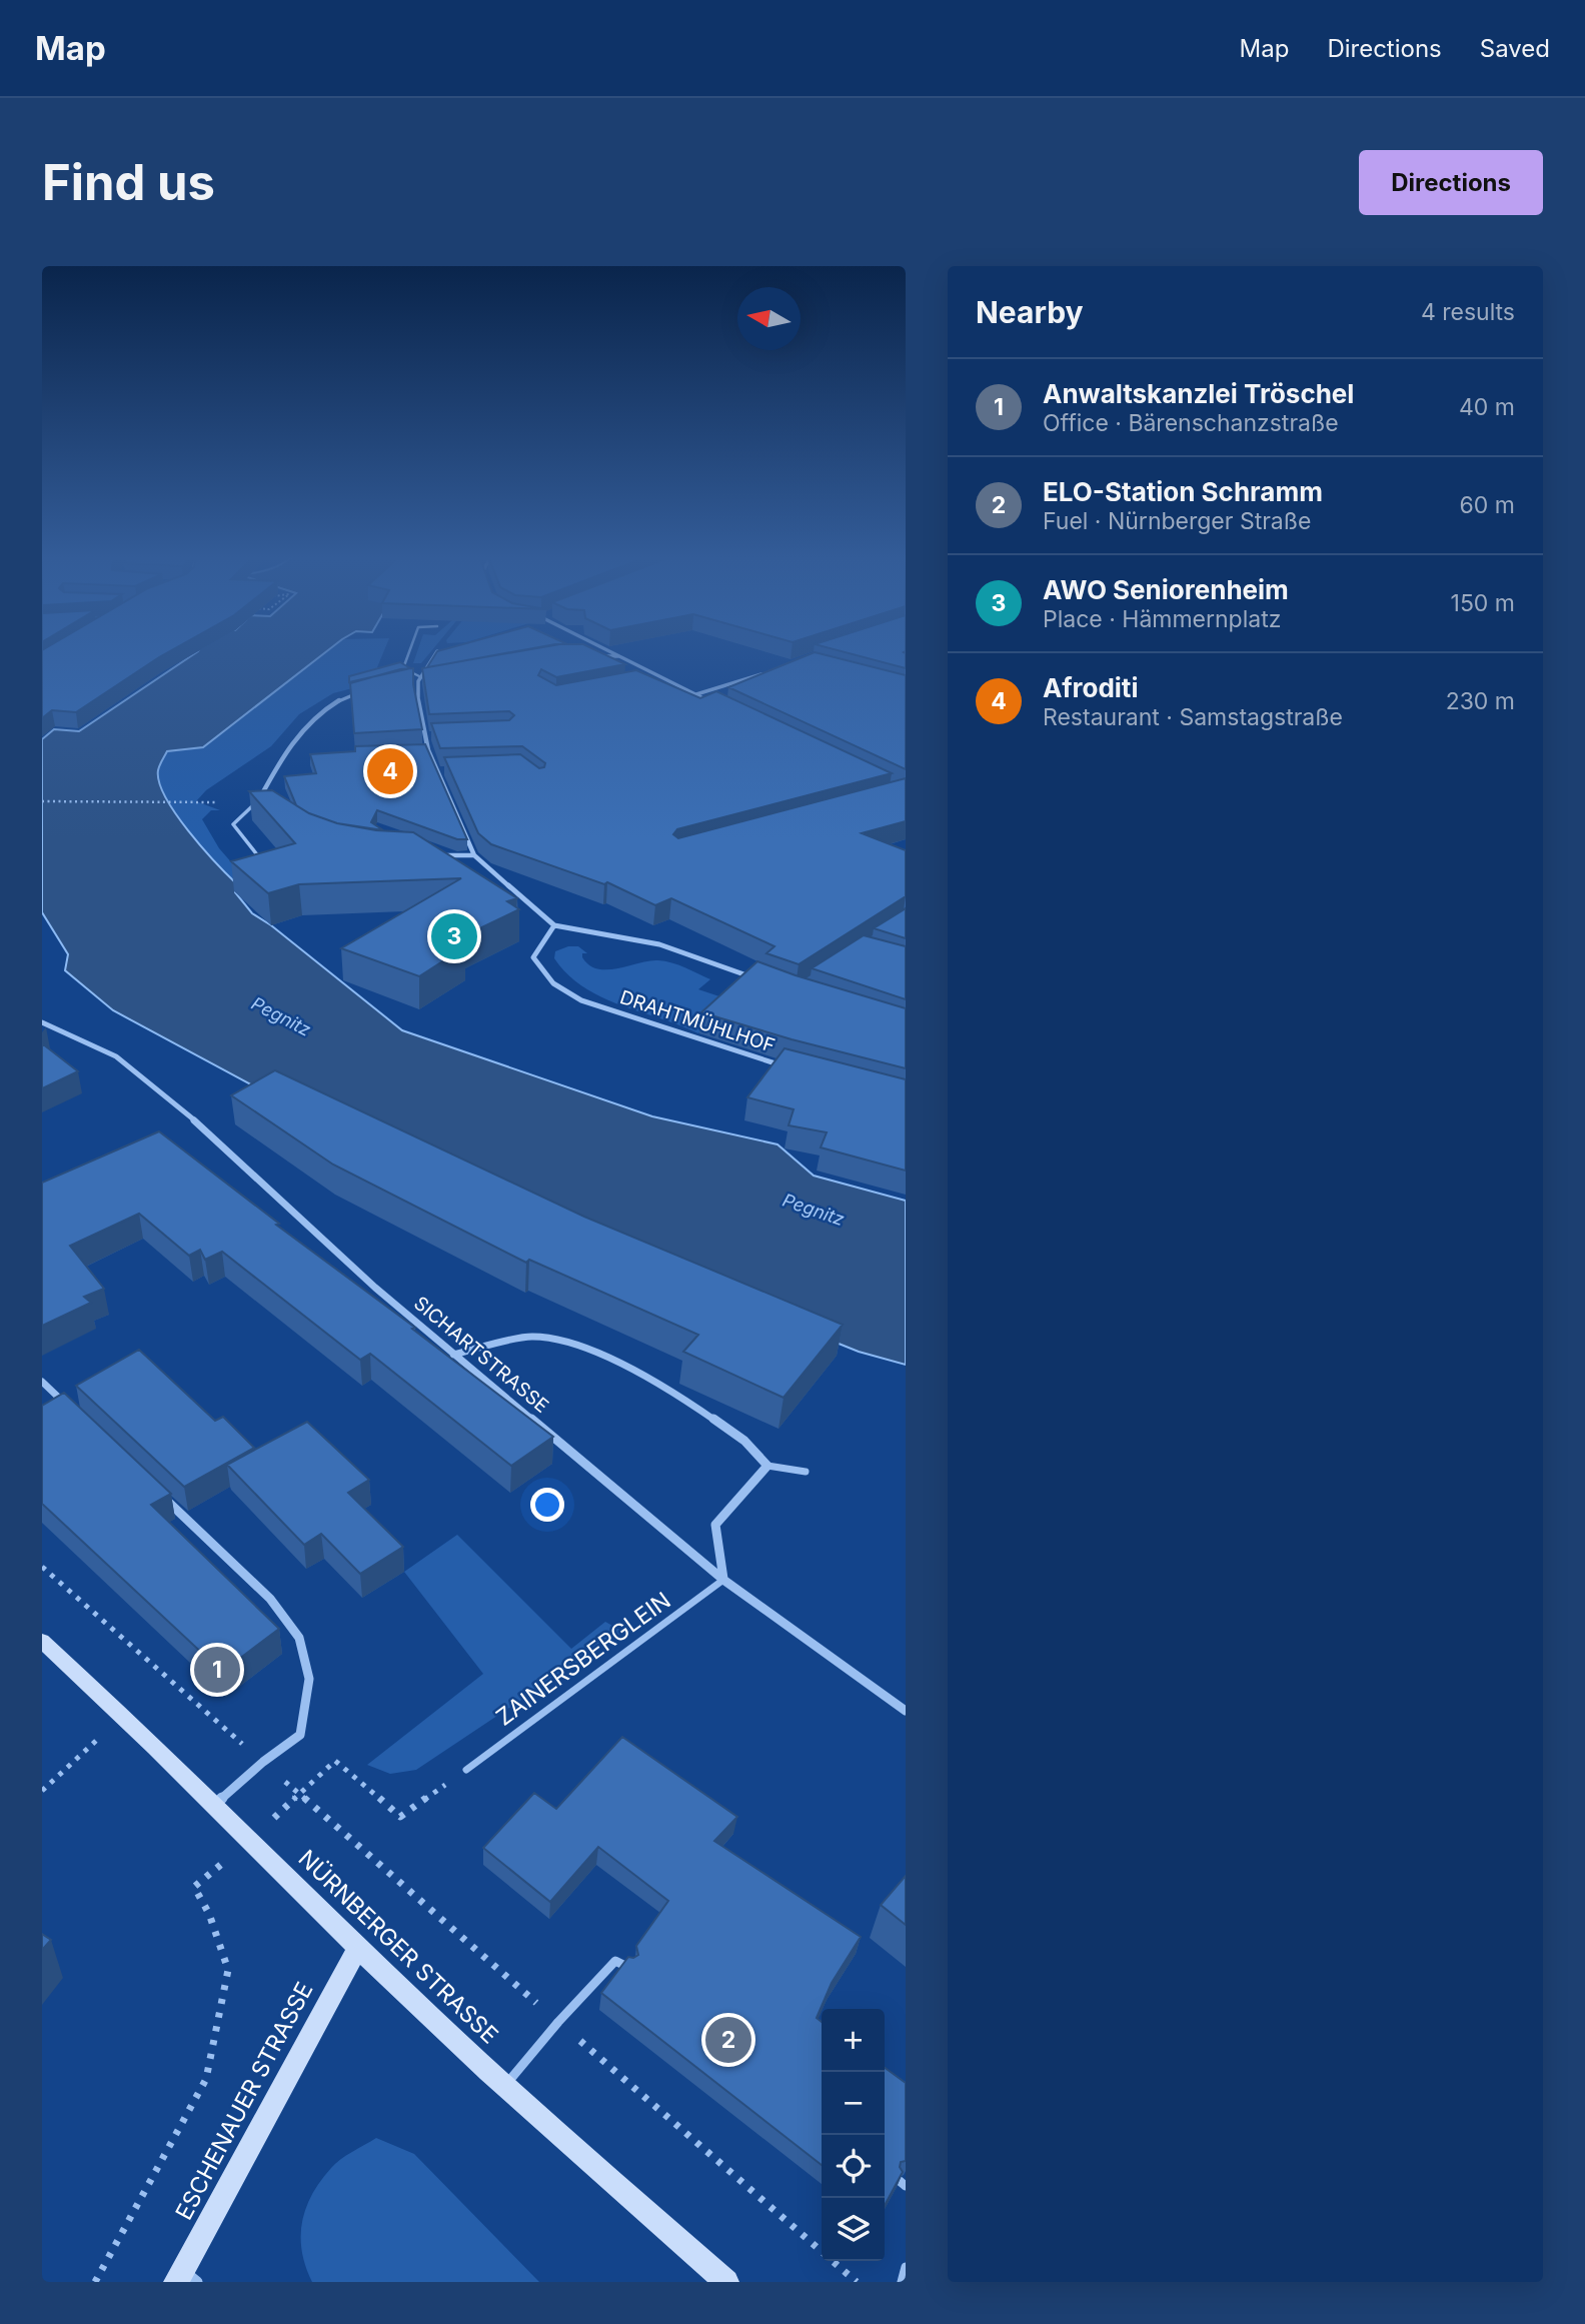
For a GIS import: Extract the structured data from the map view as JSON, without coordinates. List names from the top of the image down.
{
  "streets": {
    "main road": ["NÜRNBERGER STRASSE", "ESCHENAUER STRASSE"],
    "street": ["DRAHTMÜHLHOF", "SICHARTSTRASSE"],
    "lane": ["ZAINERSBERGLEIN"]
  },
  "crossings": [
    ["SICHARTSTRASSE", "ZAINERSBERGLEIN"],
    ["NÜRNBERGER STRASSE", "ESCHENAUER STRASSE"]
  ],
  "water": ["Pegnitz"],
  "north": "left",
  "page": {
    "header": "Map",
    "nav": ["Map", "Directions", "Saved"],
    "buttons": "Directions",
    "title": "Find us",
    "heading": ["Nearby", "4 results"],
    "list": [
      {
        "mark": "1",
        "name": "Anwaltskanzlei Tröschel",
        "note": "Office · Bärenschanzstraße",
        "value": "40 m"
      },
      {
        "mark": "2",
        "name": "ELO-Station Schramm",
        "note": "Fuel · Nürnberger Straße",
        "value": "60 m"
      },
      {
        "mark": "3",
        "name": "AWO Seniorenheim",
        "note": "Place · Hämmernplatz",
        "value": "150 m"
      },
      {
        "mark": "4",
        "name": "Afroditi",
        "note": "Restaurant · Samstagstraße",
        "value": "230 m"
      }
    ],
    "pins": [
      "4",
      "3",
      "1",
      "2"
    ],
    "map_buttons": ["+", "−"]
  }
}
